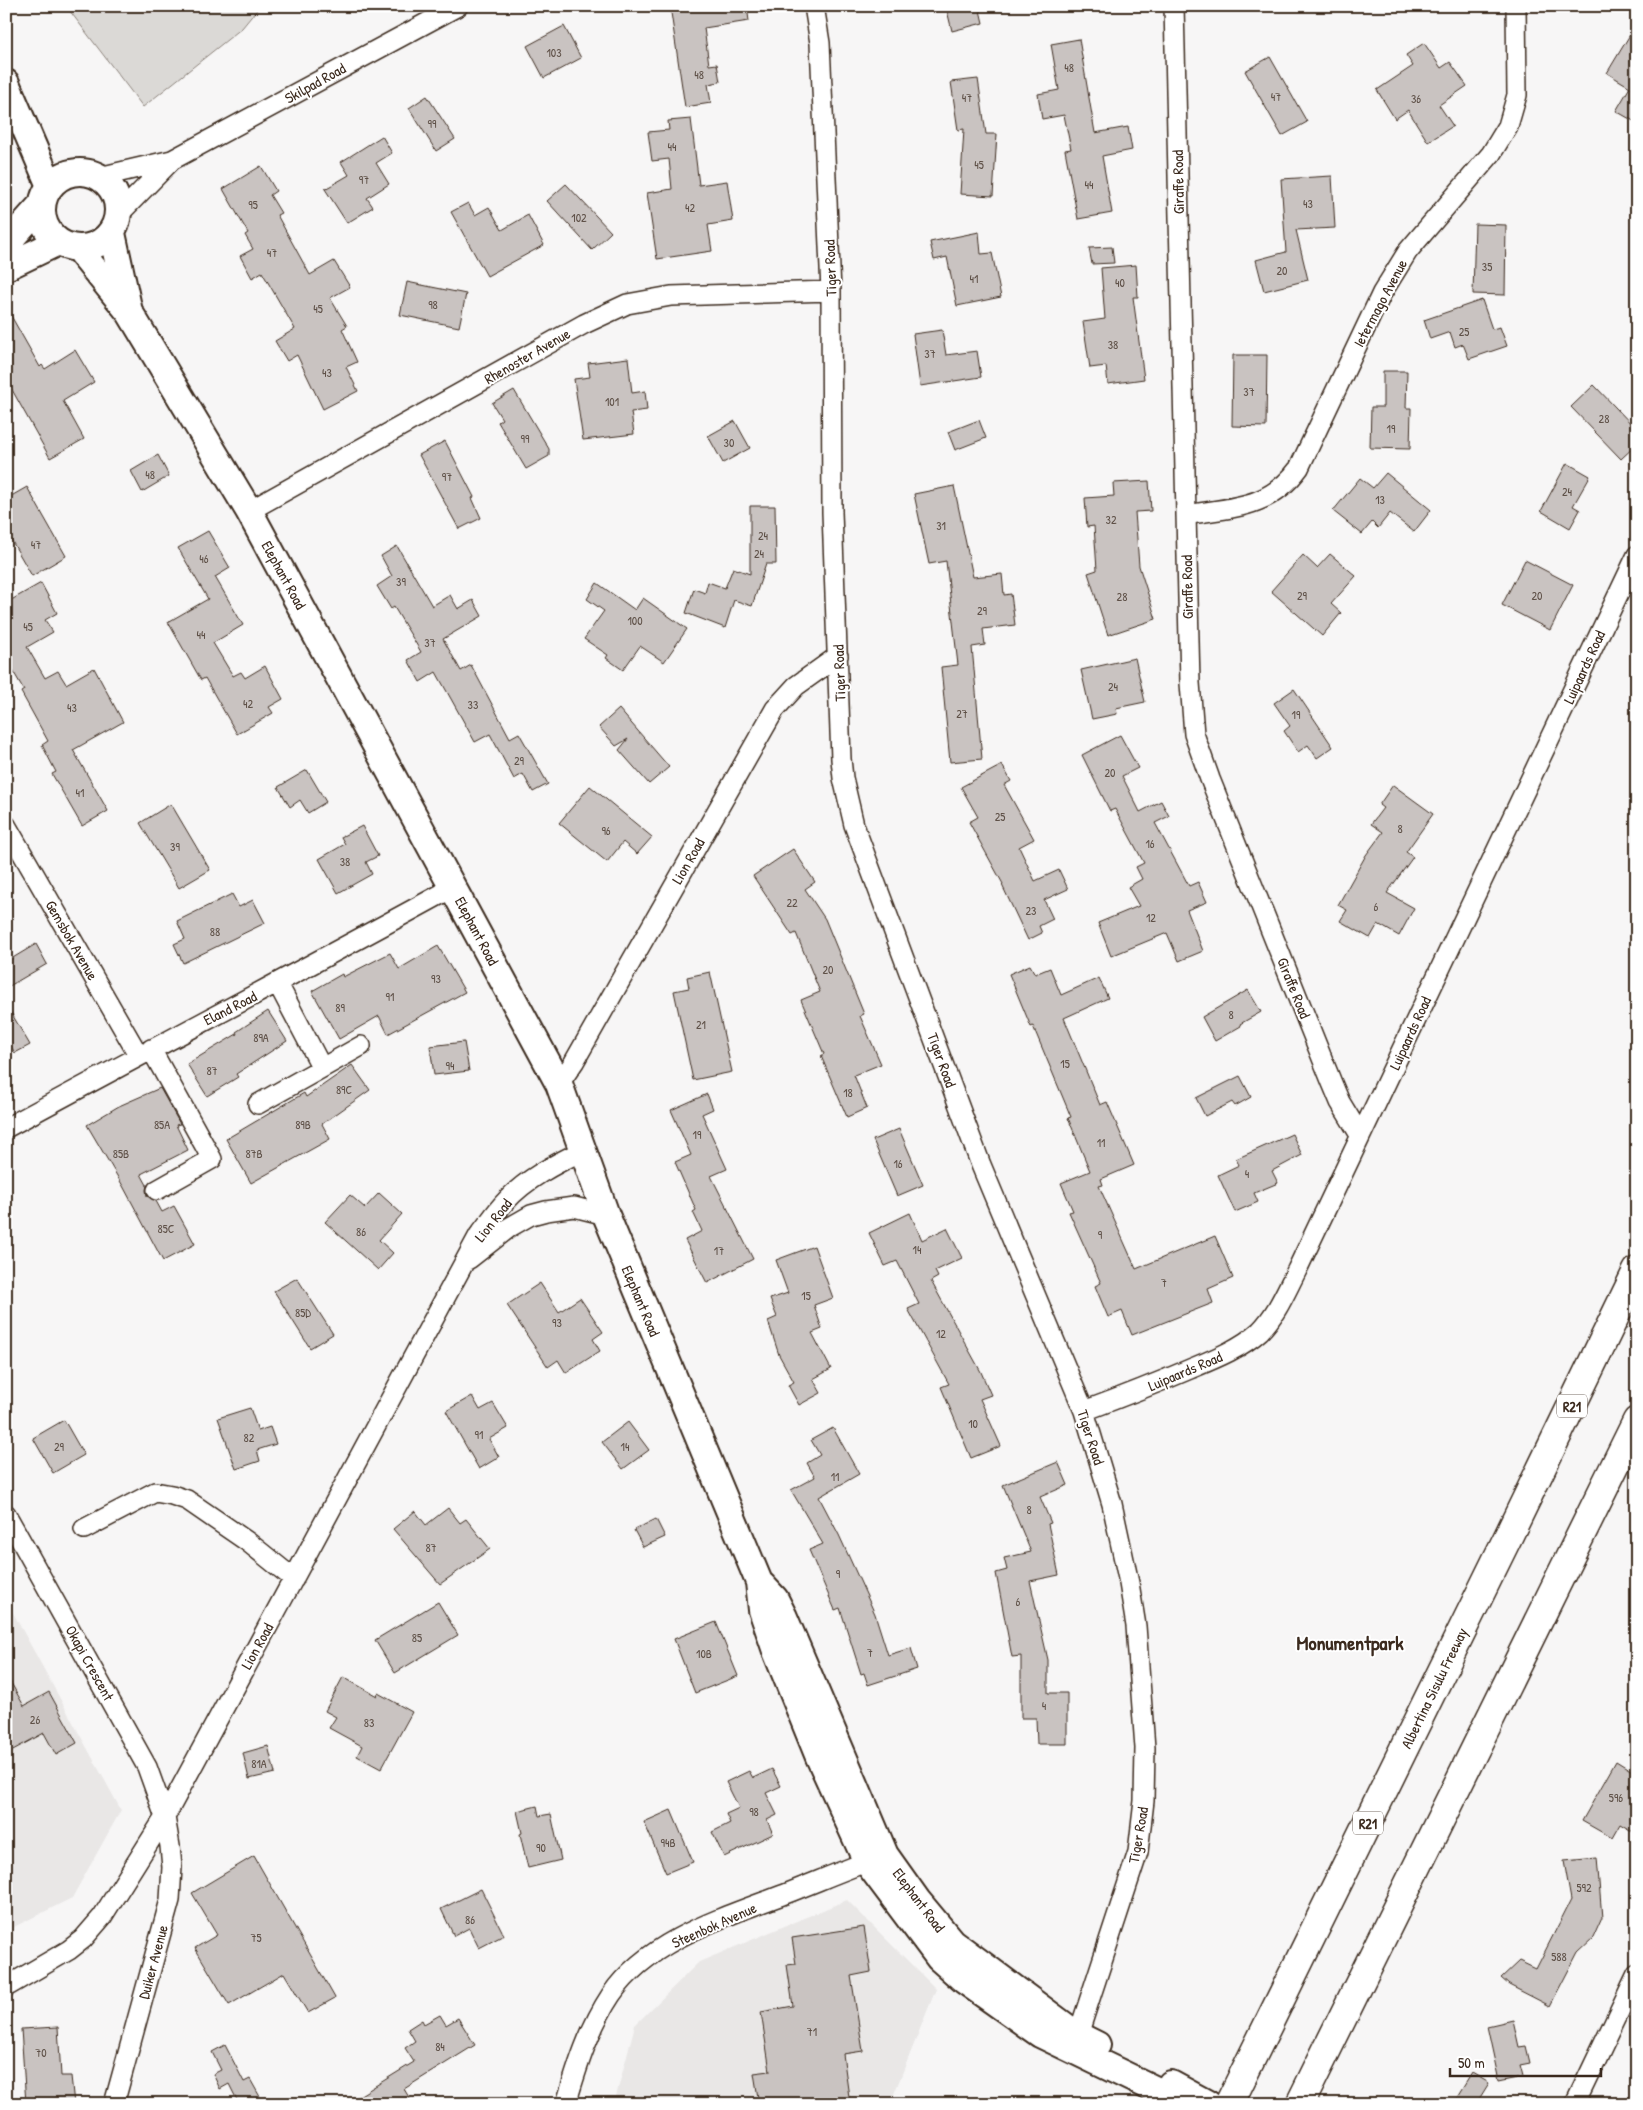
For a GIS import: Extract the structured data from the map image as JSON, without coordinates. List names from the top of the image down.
{
  "streets": {
    "highway": ["R21", "Albertina Sisulu Freeway"],
    "street": [
      "Skilpad Road",
      "Giraffe Road",
      "Tiger Road",
      "Ietermago Avenue",
      "Rhenoster Avenue",
      "Elephant Road",
      "Luipaards Road",
      "Lion Road",
      "Gemsbok Avenue",
      "Eland Road",
      "Okapi Crescent",
      "Steenbok Avenue",
      "Duiker Avenue"
    ]
  },
  "crossings": [
    ["Skilpad Road", "Elephant Road"],
    ["Giraffe Road", "Ietermago Avenue"],
    ["Giraffe Road", "Luipaards Road"],
    ["Tiger Road", "Rhenoster Avenue"],
    ["Tiger Road", "Elephant Road"],
    ["Tiger Road", "Luipaards Road"],
    ["Tiger Road", "Lion Road"],
    ["Rhenoster Avenue", "Elephant Road"],
    ["Elephant Road", "Lion Road"],
    ["Elephant Road", "Eland Road"],
    ["Elephant Road", "Steenbok Avenue"],
    ["Lion Road", "Okapi Crescent"],
    ["Lion Road", "Duiker Avenue"],
    ["Gemsbok Avenue", "Eland Road"],
    ["Okapi Crescent", "Duiker Avenue"]
  ],
  "districts": ["Monumentpark"],
  "house_numbers": [
    "103",
    "48",
    "48",
    "47",
    "47",
    "36",
    "99",
    "44",
    "45",
    "97",
    "44",
    "43",
    "95",
    "42",
    "102",
    "47",
    "35",
    "20",
    "41",
    "40",
    "98",
    "45",
    "25",
    "38",
    "37",
    "43",
    "37",
    "101",
    "28",
    "19",
    "99",
    "30",
    "48",
    "97",
    "24",
    "13",
    "32",
    "31",
    "24",
    "47",
    "24",
    "46",
    "39",
    "29",
    "20",
    "28",
    "29",
    "100",
    "45",
    "44",
    "37",
    "24",
    "42",
    "33",
    "43",
    "27",
    "19",
    "29",
    "20",
    "41",
    "25",
    "8",
    "96",
    "16",
    "39",
    "38",
    "22",
    "6",
    "23",
    "12",
    "88",
    "20",
    "93",
    "91",
    "89",
    "8",
    "21",
    "89A",
    "15",
    "94",
    "87",
    "89C",
    "18",
    "85A",
    "89B",
    "19",
    "11",
    "85B",
    "87B",
    "16",
    "4",
    "85C",
    "86",
    "9",
    "14",
    "17",
    "7",
    "15",
    "85D",
    "93",
    "12",
    "10",
    "91",
    "82",
    "29",
    "14",
    "11",
    "8",
    "87",
    "9",
    "6",
    "85",
    "7",
    "10B",
    "4",
    "26",
    "83",
    "81A",
    "596",
    "98",
    "94B",
    "90",
    "592",
    "86",
    "75",
    "588",
    "71",
    "84",
    "70"
  ],
  "scale_bar": "50 m"
}
